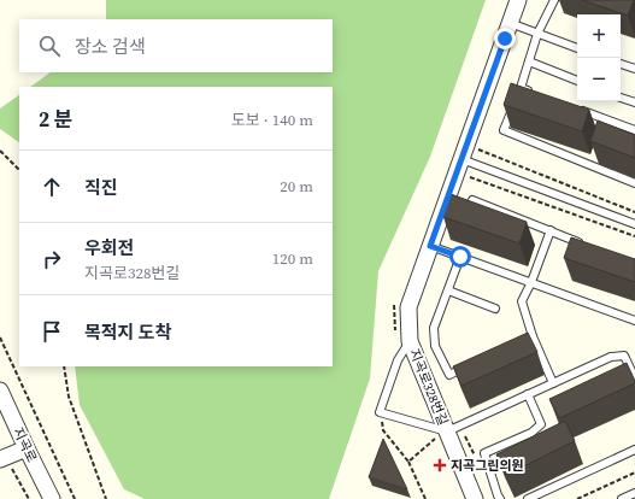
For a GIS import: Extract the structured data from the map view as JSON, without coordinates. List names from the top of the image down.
{
  "streets": {
    "street": ["지곡로328번길", "지곡로"]
  },
  "places": {
    "health": ["지곡그린의원"]
  },
  "page": {
    "map_buttons": ["+", "−"],
    "search": "장소 검색",
    "heading": ["2 분", "도보 · 140 m"],
    "list": [
      ["직진", "20 m"],
      ["우회전", "지곡로328번길", "120 m"],
      "목적지 도착"
    ]
  }
}
